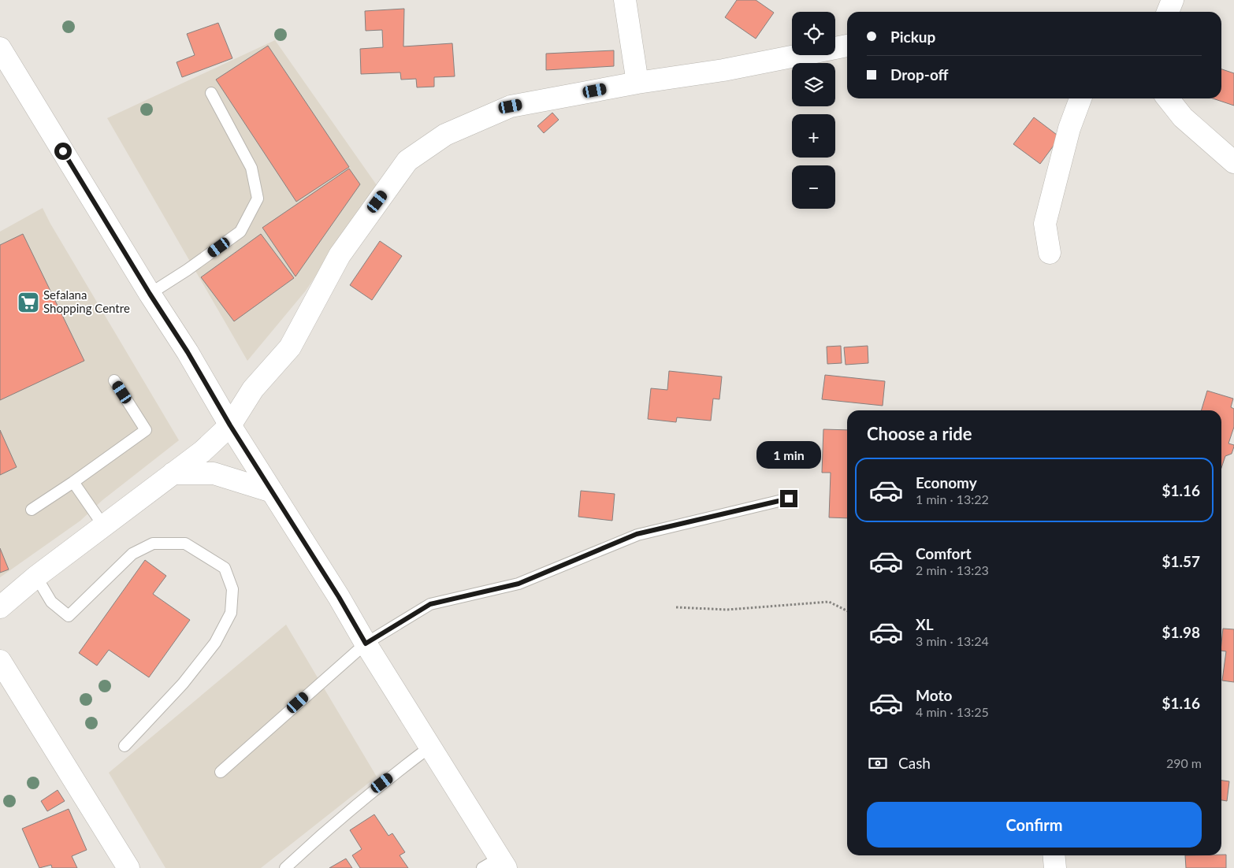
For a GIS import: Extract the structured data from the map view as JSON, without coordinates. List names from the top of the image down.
{
  "places": {
    "supermarket": ["Sefalana Shopping Centre"]
  },
  "page": {
    "map_buttons": ["+", "−"],
    "banner": ["Pickup", "Drop-off"],
    "heading": "Choose a ride",
    "bubble": "1 min",
    "list": [
      {
        "name": "Economy",
        "note": "1 min · 13:22",
        "value": "$1.16"
      },
      {
        "name": "Comfort",
        "note": "2 min · 13:23",
        "value": "$1.57"
      },
      {
        "name": "XL",
        "note": "3 min · 13:24",
        "value": "$1.98"
      },
      {
        "name": "Moto",
        "note": "4 min · 13:25",
        "value": "$1.16"
      }
    ],
    "pay": ["Cash", "290 m"],
    "buttons": "Confirm"
  }
}
